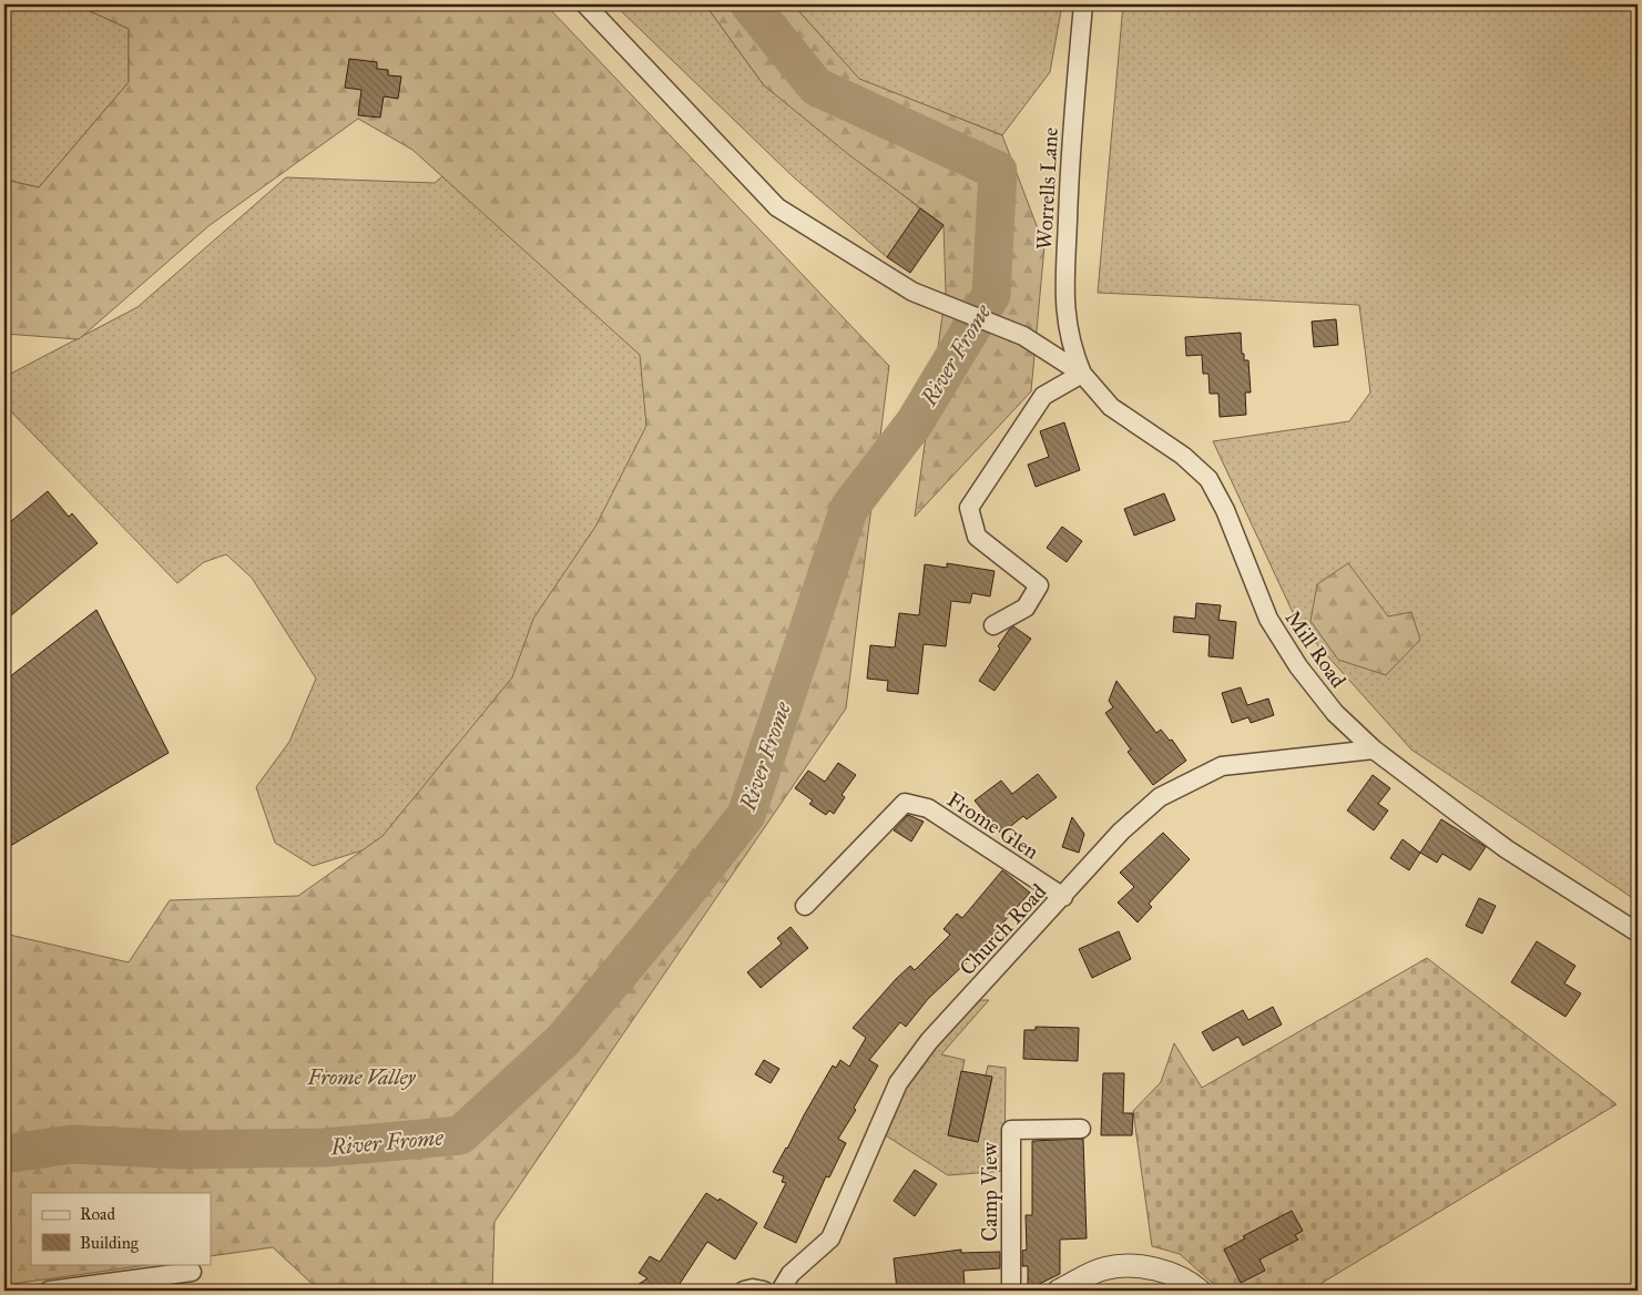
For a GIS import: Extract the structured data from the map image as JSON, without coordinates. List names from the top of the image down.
{
  "streets": {
    "street": [
      "Worrells Lane",
      "Mill Road",
      "Frome Glen",
      "Church Road",
      "Camp View"
    ]
  },
  "crossings": [
    ["Worrells Lane", "Mill Road"],
    ["Mill Road", "Church Road"],
    ["Frome Glen", "Church Road"]
  ],
  "water": ["River Frome"],
  "parks": ["Frome Valley"],
  "legend": ["Road", "Building"]
}
